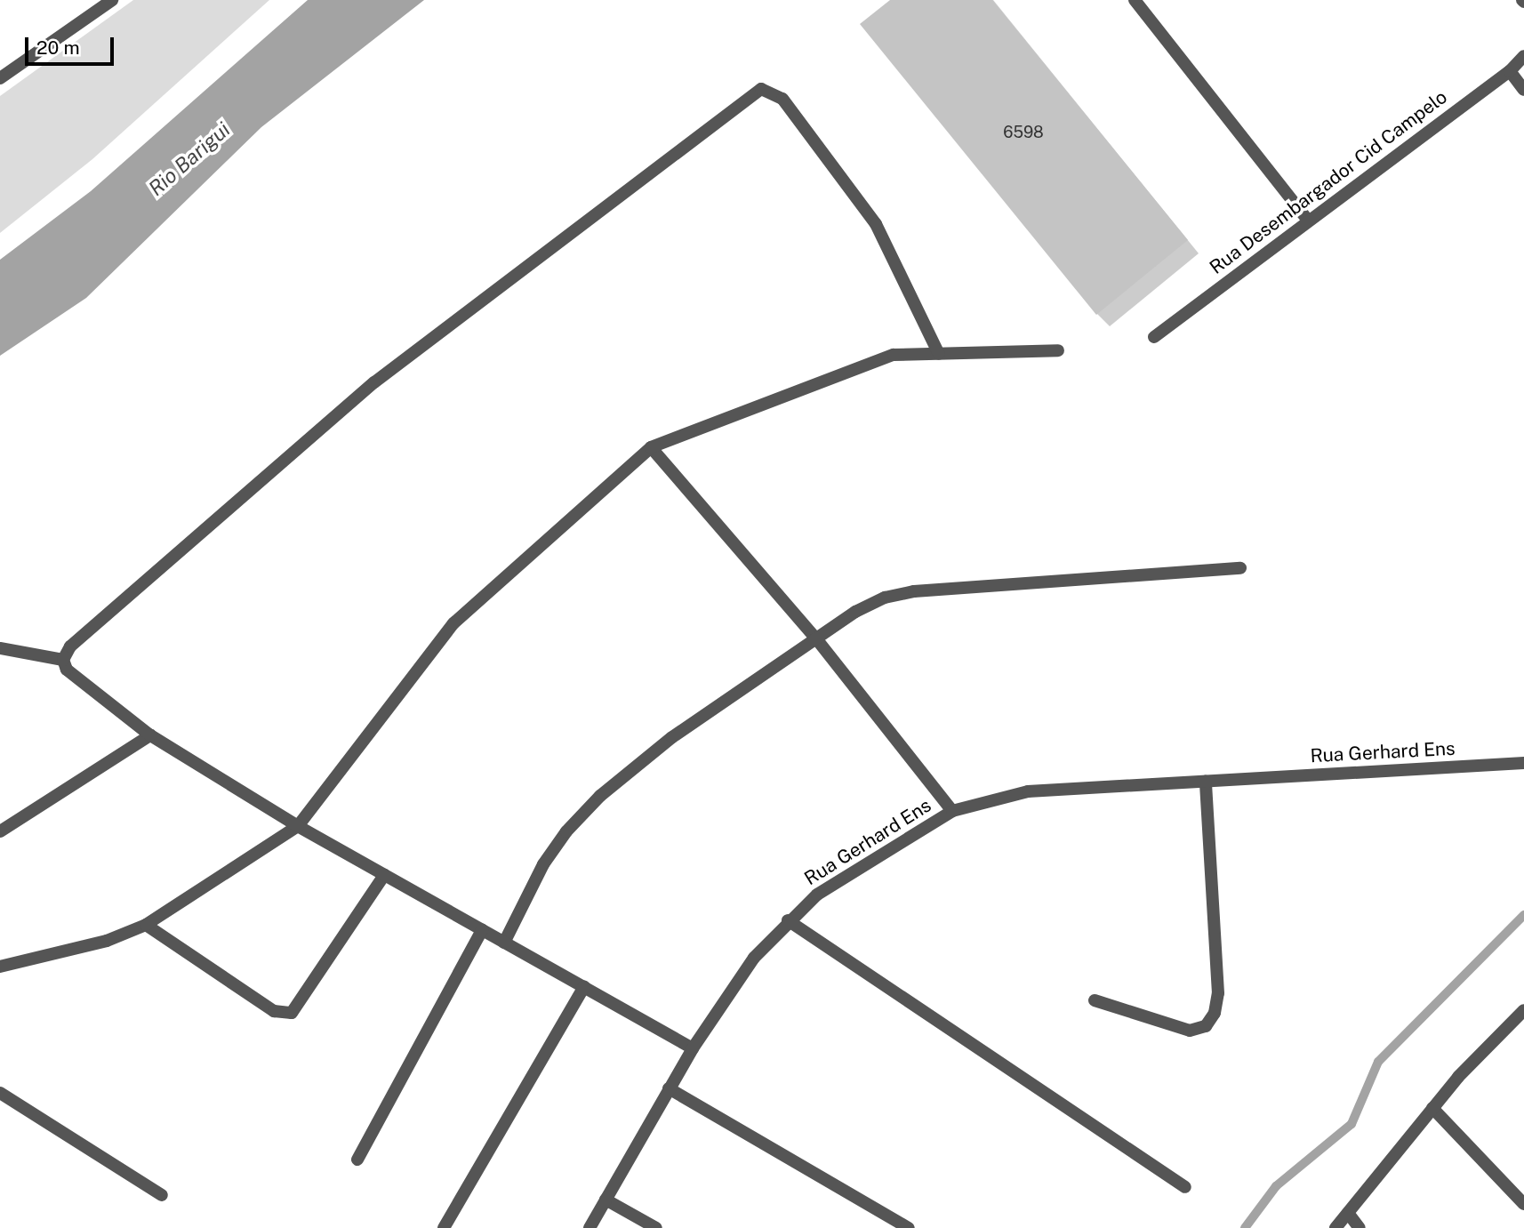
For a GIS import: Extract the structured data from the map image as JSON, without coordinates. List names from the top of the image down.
{
  "streets": {
    "street": ["Rua Desembargador Cid Campelo", "Rua Gerhard Ens"]
  },
  "water": ["Rio Barigui"],
  "house_numbers": ["6598"],
  "scale_bar": "20 m"
}
